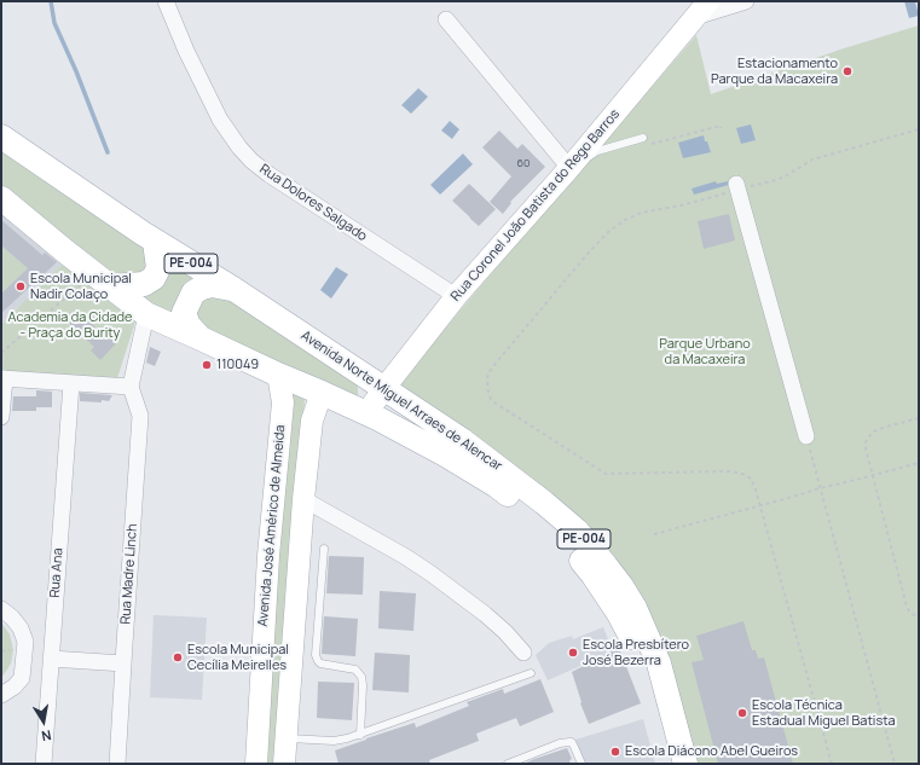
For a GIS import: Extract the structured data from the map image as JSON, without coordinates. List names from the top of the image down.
{
  "streets": {
    "main road": ["PE-004", "Avenida Norte Miguel Arraes de Alencar"],
    "street": [
      "Rua Dolores Salgado",
      "Rua Coronel João Batista do Rego Barros",
      "Avenida José Américo de Almeida",
      "Rua Ana",
      "Rua Madre Linch"
    ]
  },
  "crossings": [
    ["Rua Dolores Salgado", "Rua Coronel João Batista do Rego Barros"],
    ["Rua Coronel João Batista do Rego Barros", "Avenida Norte Miguel Arraes de Alencar"],
    ["Avenida Norte Miguel Arraes de Alencar", "Avenida José Américo de Almeida"]
  ],
  "parks": ["Academia da Cidade - Praça do Burity", "Parque Urbano da Macaxeira"],
  "places": [
    "Estacionamento Parque da Macaxeira",
    "Escola Municipal Nadir Colaço",
    "110049",
    "Escola Presbítero José Bezerra",
    "Escola Municipal Cecília Meirelles",
    "Escola Técnica Estadual Miguel Batista",
    "Escola Diácono Abel Gueiros"
  ],
  "house_numbers": ["60"],
  "north": "bottom"
}
